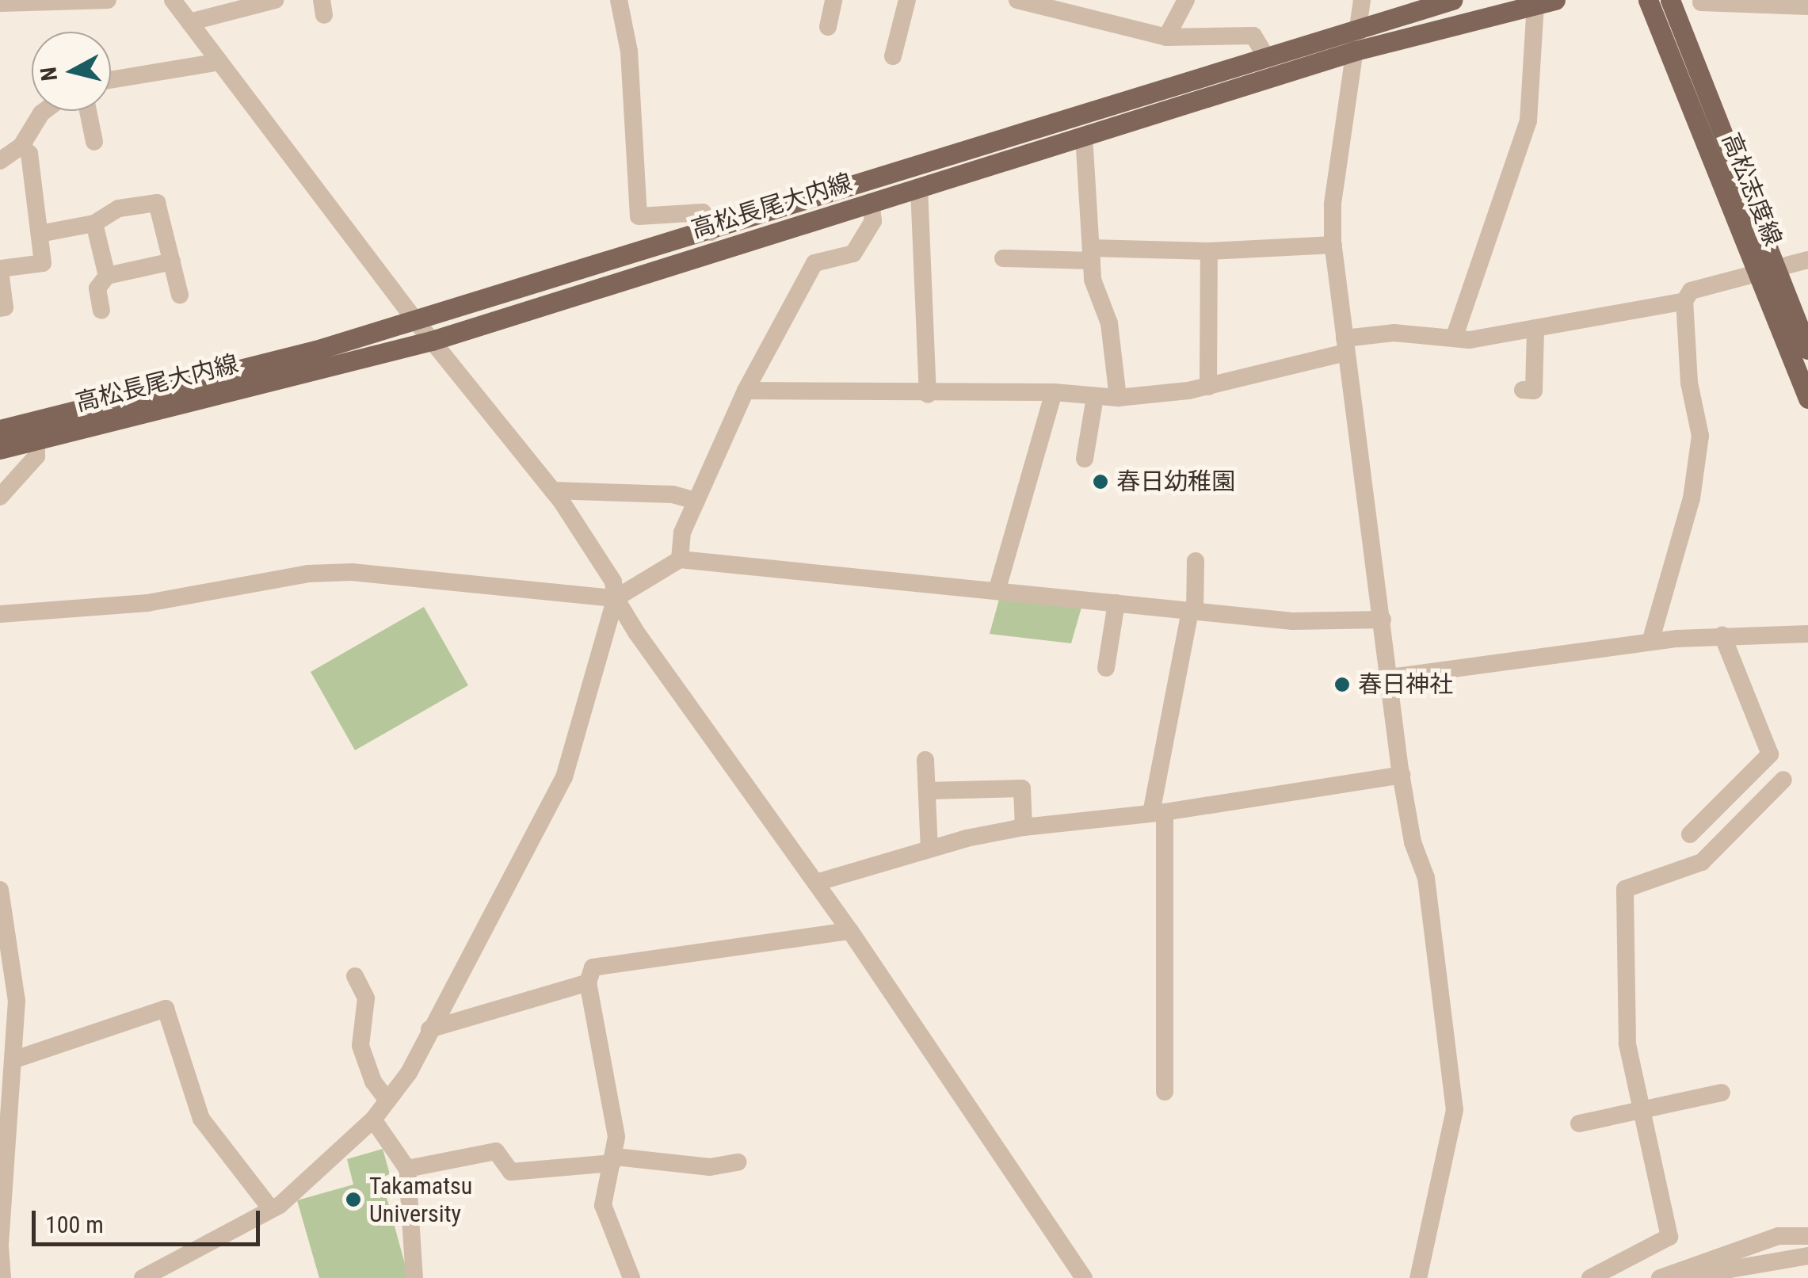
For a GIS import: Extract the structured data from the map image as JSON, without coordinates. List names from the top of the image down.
{
  "streets": {
    "main road": ["高松志度線", "高松長尾大内線"]
  },
  "places": ["春日幼稚園", "春日神社", "Takamatsu University"],
  "scale_bar": "100 m",
  "north": "left"
}
